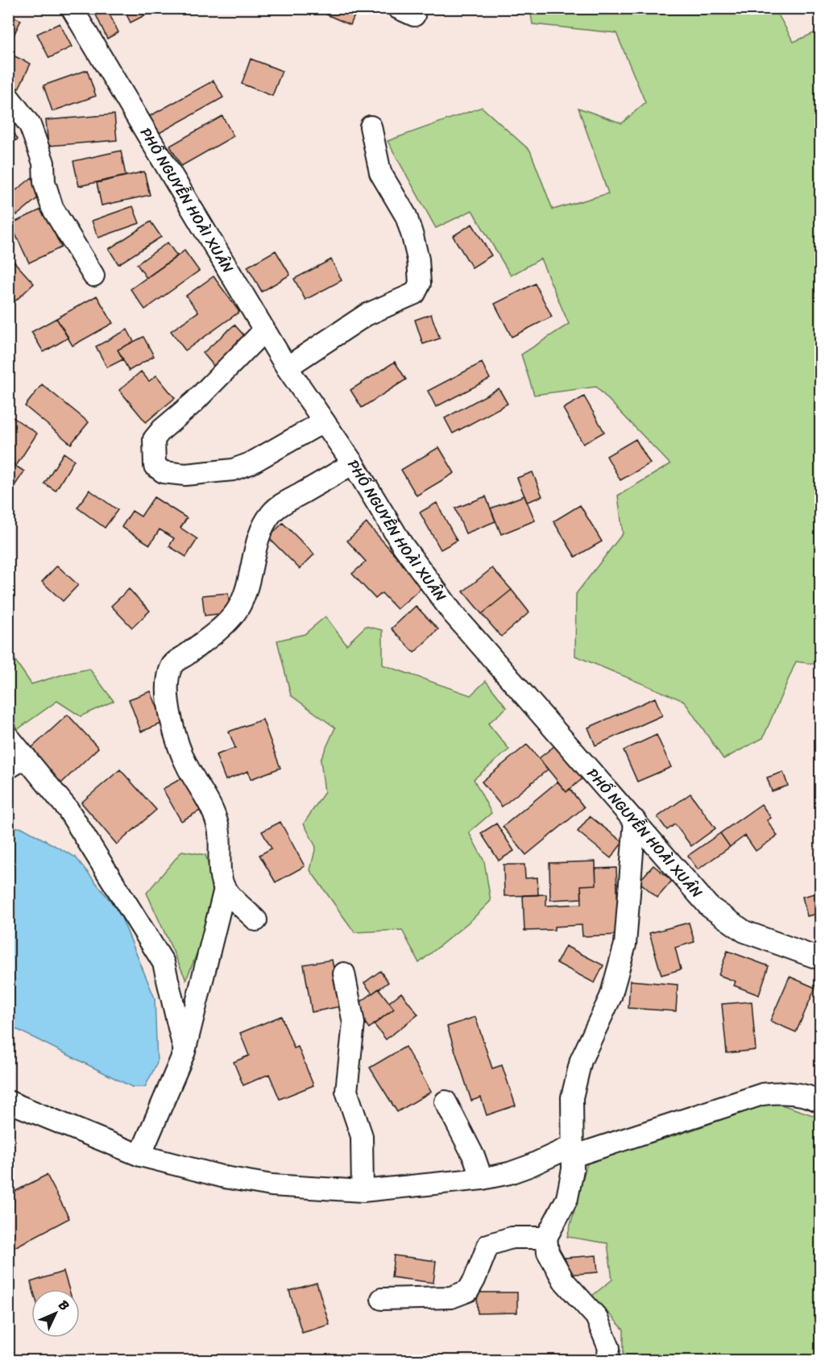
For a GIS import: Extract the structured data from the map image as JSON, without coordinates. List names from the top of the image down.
{
  "streets": {
    "street": ["PHỐ NGUYỄN HOÀI XUÂN"]
  },
  "north": "top right"
}
